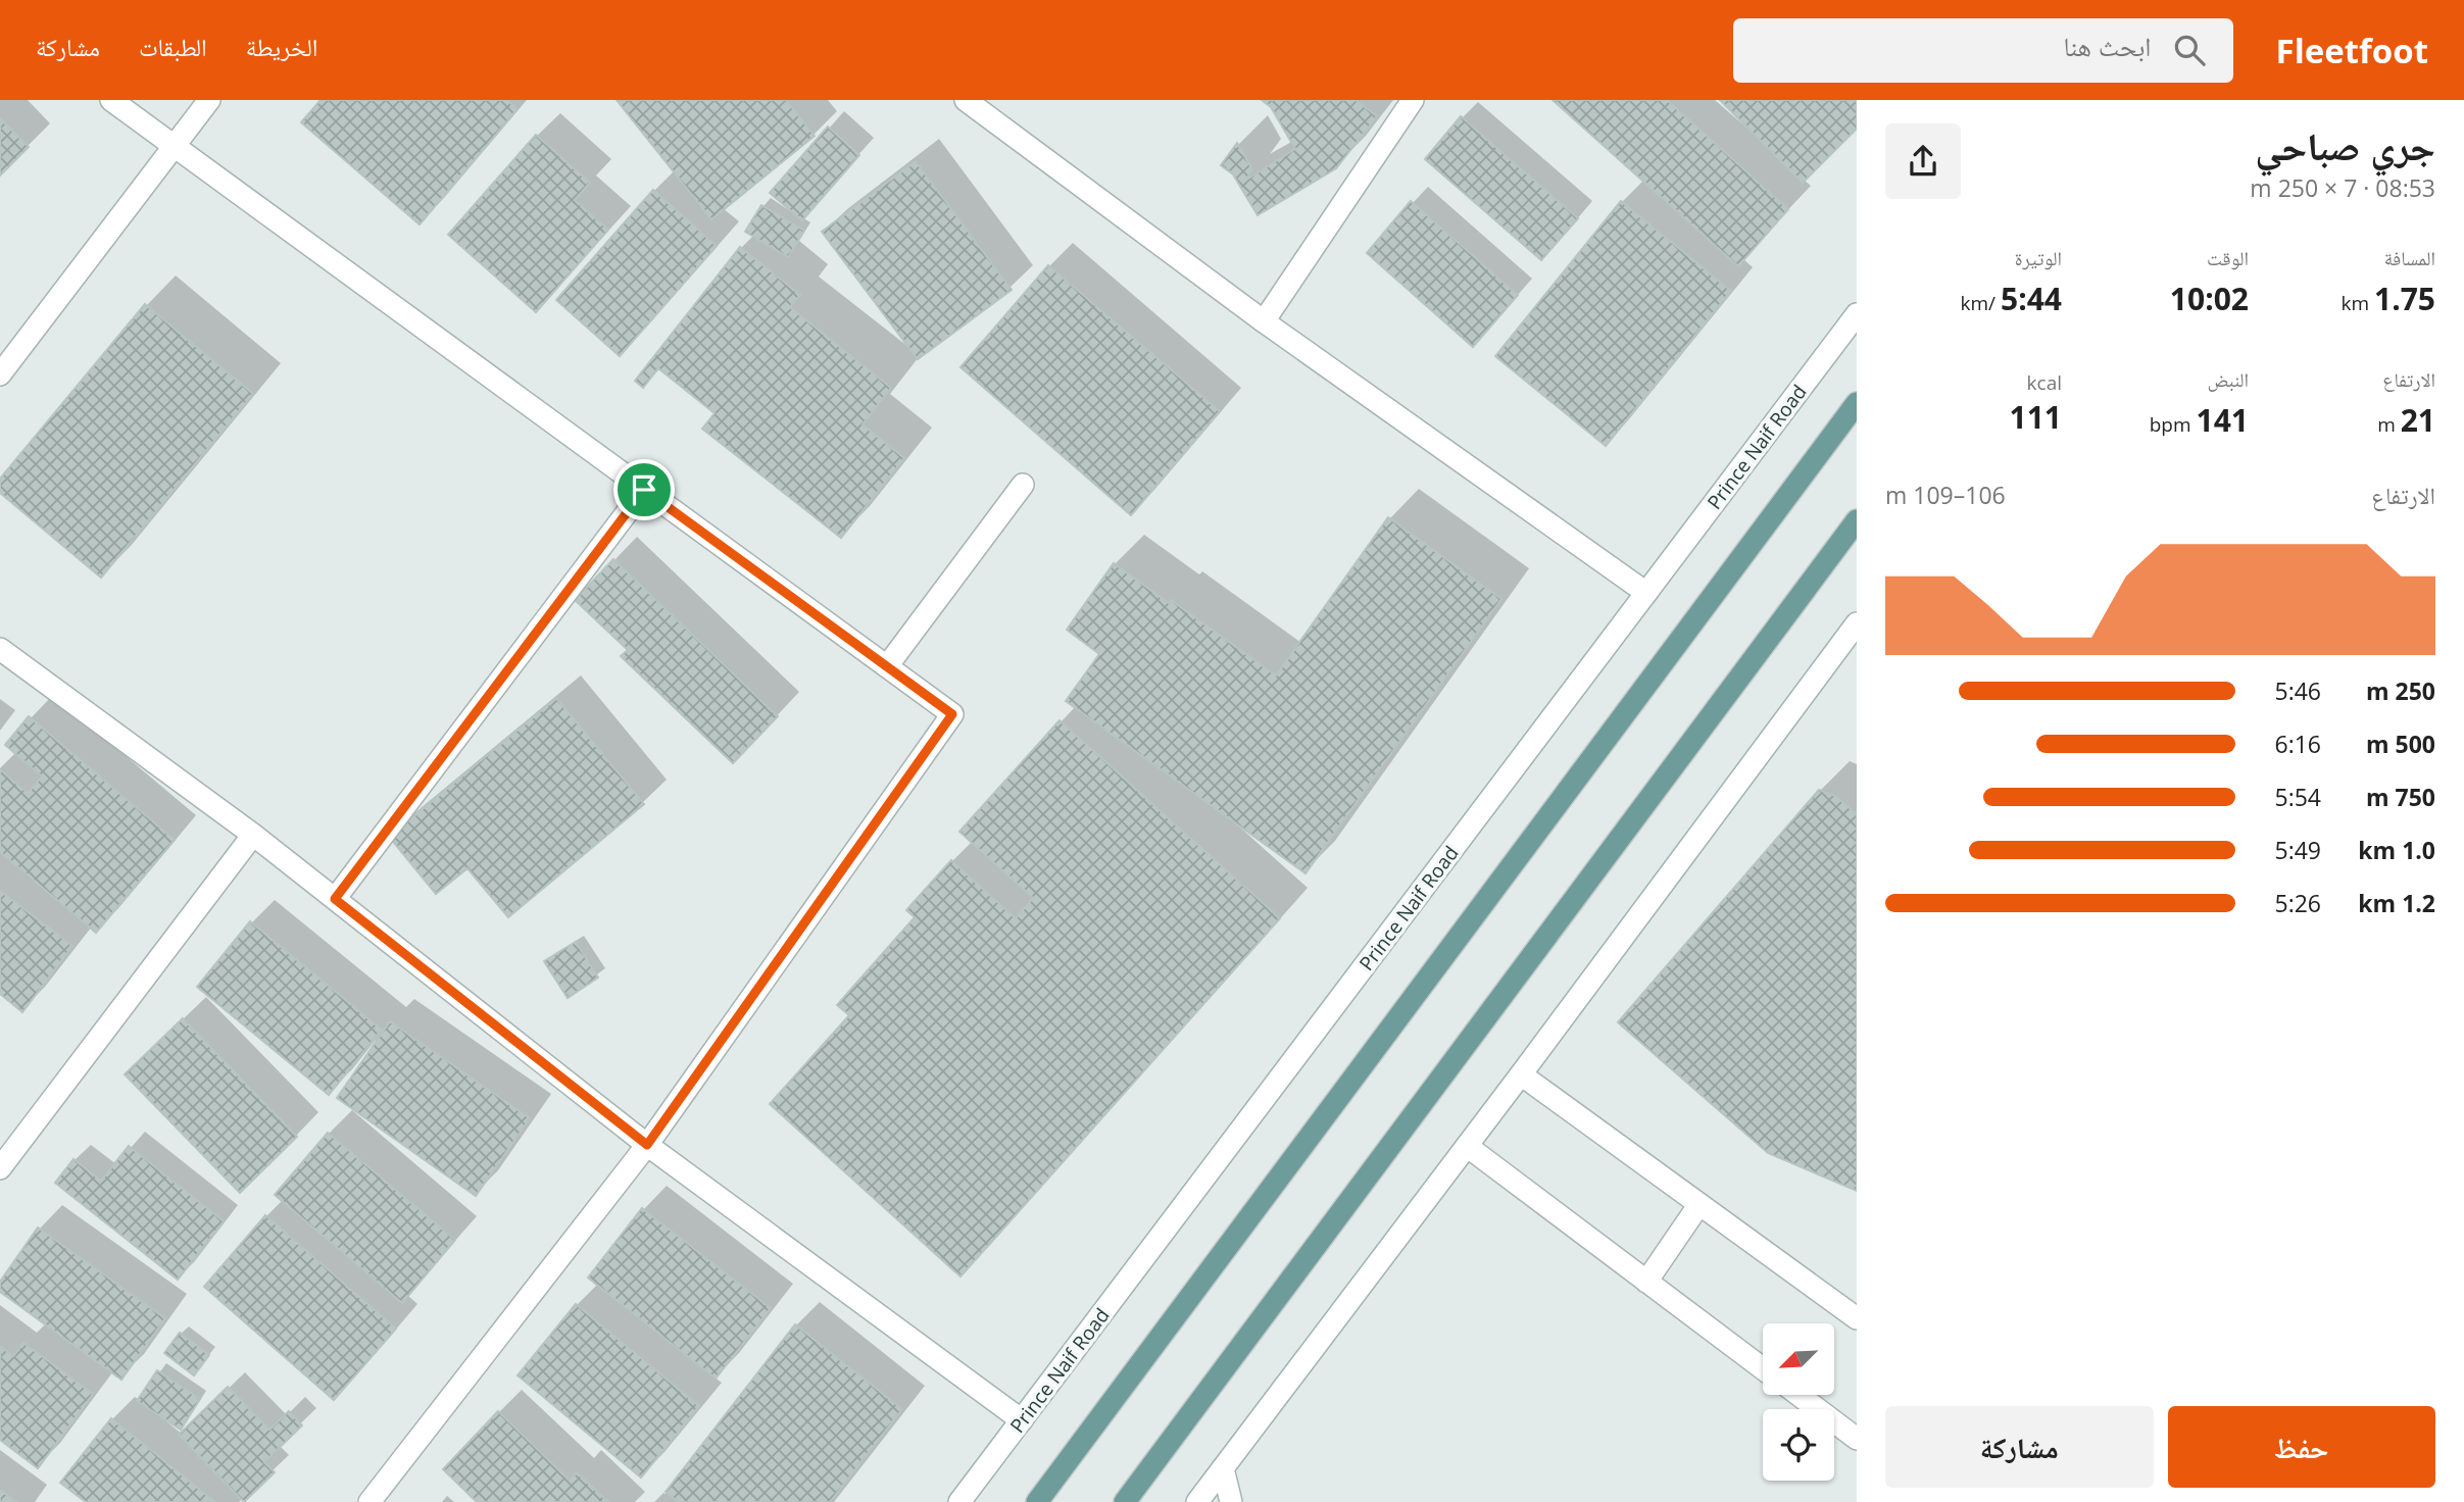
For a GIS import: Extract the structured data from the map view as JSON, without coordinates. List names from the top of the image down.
{
  "streets": {
    "street": ["Prince Naif Road"]
  },
  "north": "bottom left",
  "page": {
    "header": "Fleetfoot",
    "search": "ابحث هنا",
    "nav": ["الخريطة", "الطبقات", "مشاركة"],
    "heading": ["جري صباحي", "08:53 · 7 × 250 m"],
    "stats": [
      ["المسافة", "1.75 km"],
      ["الوقت", "10:02"],
      ["الوتيرة", "5:44 /km"],
      ["الارتفاع", "21 m"],
      ["النبض", "141 bpm"],
      ["kcal", "111"]
    ],
    "chart": ["الارتفاع", "106–109 m"],
    "list": [
      {
        "name": "250 m",
        "note": "5:46"
      },
      {
        "name": "500 m",
        "note": "6:16"
      },
      {
        "name": "750 m",
        "note": "5:54"
      },
      {
        "name": "1.0 km",
        "note": "5:49"
      },
      {
        "name": "1.2 km",
        "note": "5:26"
      }
    ],
    "buttons": ["حفظ", "مشاركة"]
  }
}
